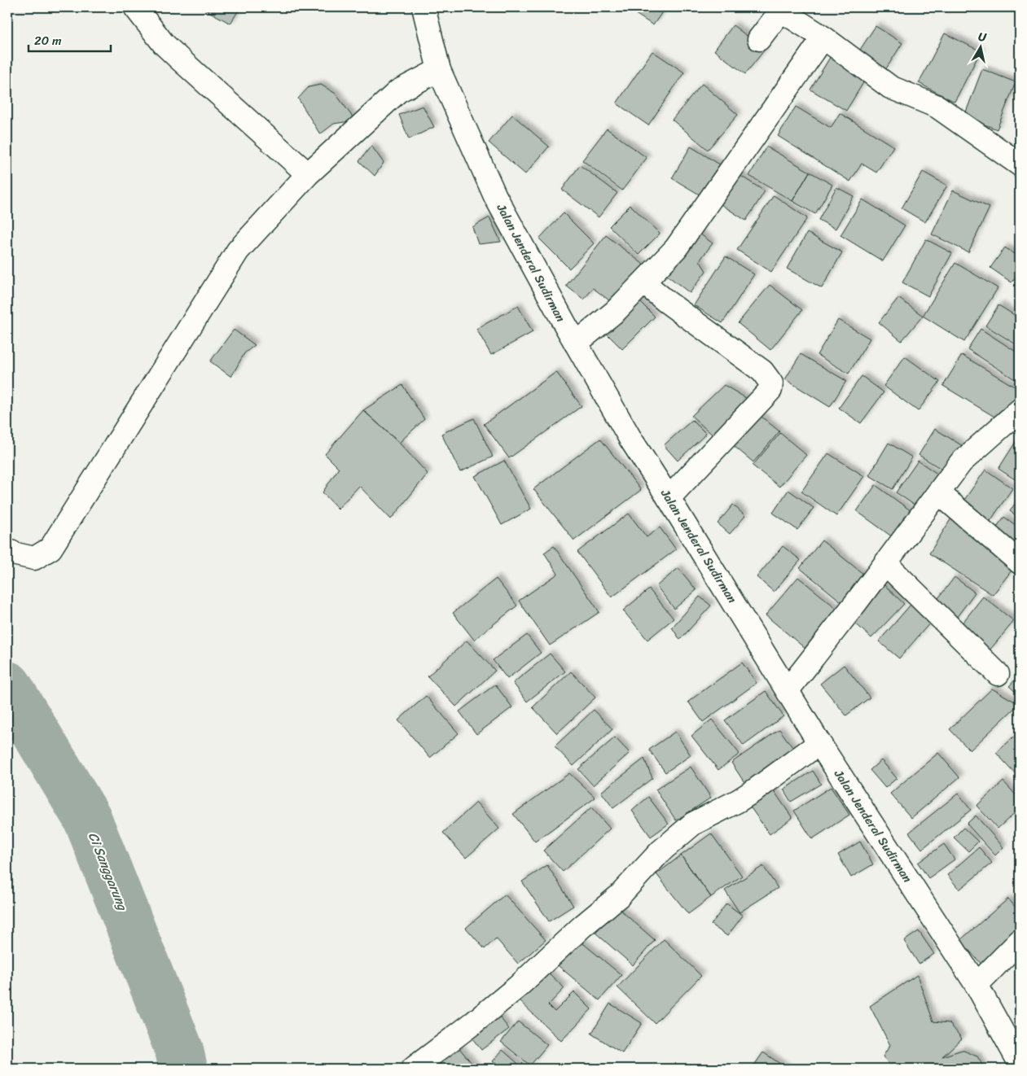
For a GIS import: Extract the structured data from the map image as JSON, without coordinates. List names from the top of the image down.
{
  "streets": {
    "street": ["Jalan Jenderal Sudirman"]
  },
  "water": ["Ci Sanggarung"],
  "scale_bar": "20 m",
  "north": "top"
}
